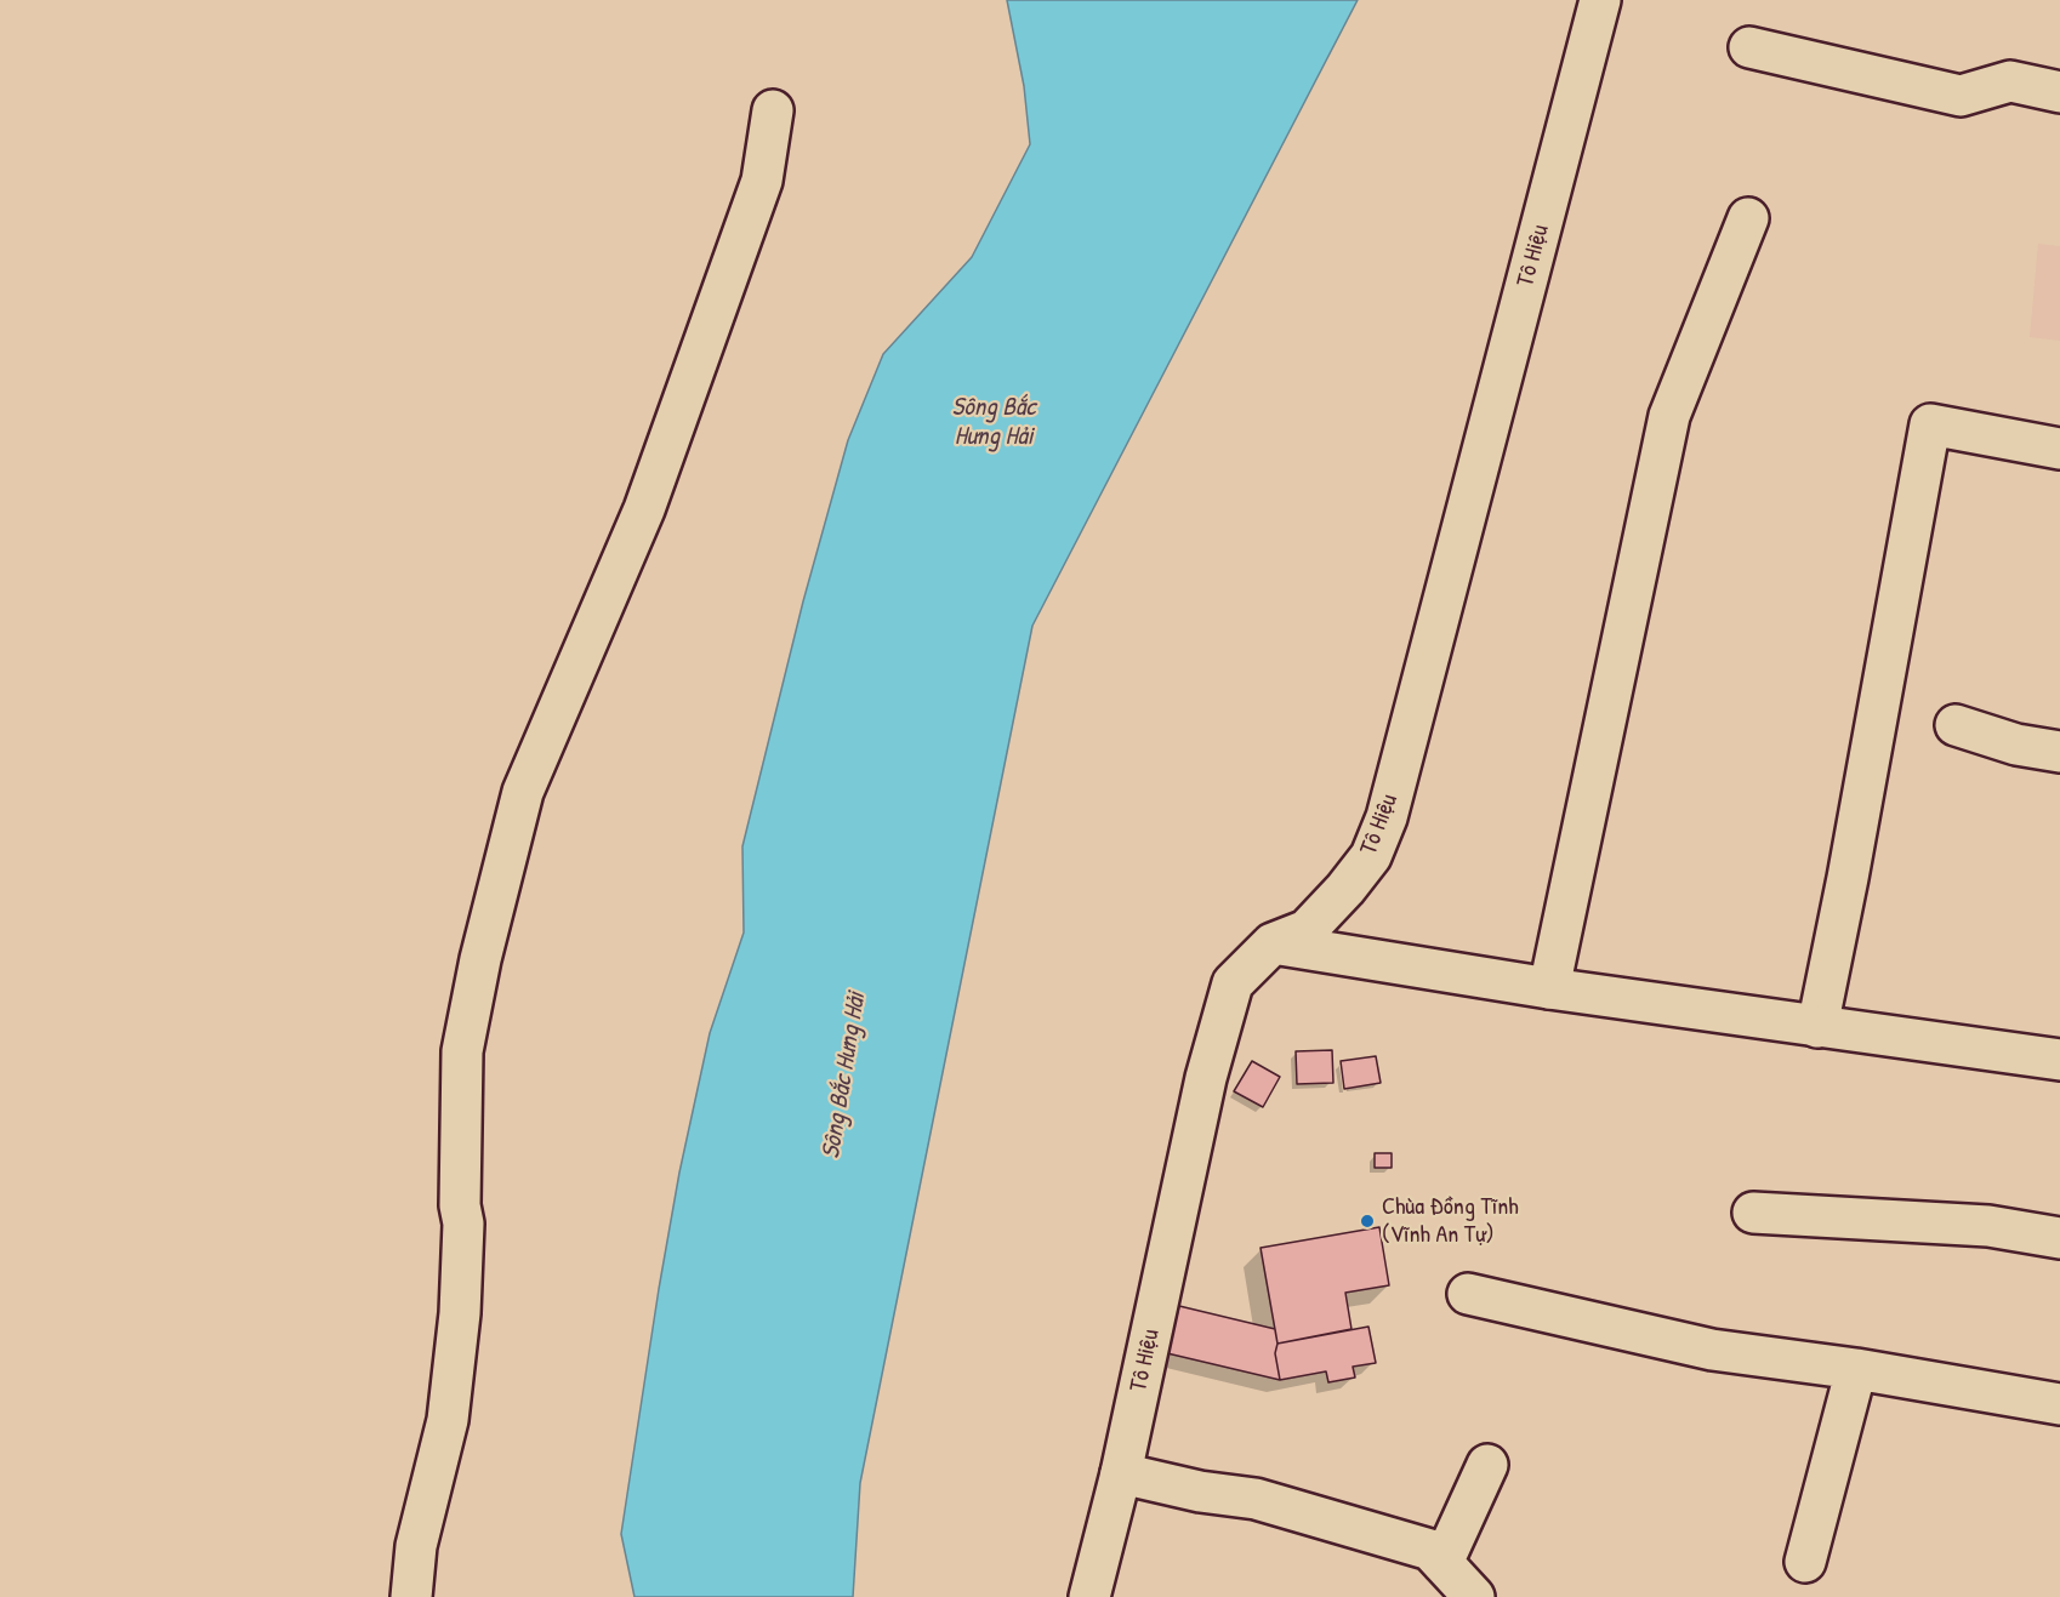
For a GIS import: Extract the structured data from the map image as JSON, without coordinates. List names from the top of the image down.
{
  "streets": {
    "street": ["Tô Hiệu"]
  },
  "water": ["Sông Bắc Hưng Hải"],
  "places": ["Chùa Đồng Tĩnh (Vĩnh An Tự)"]
}
